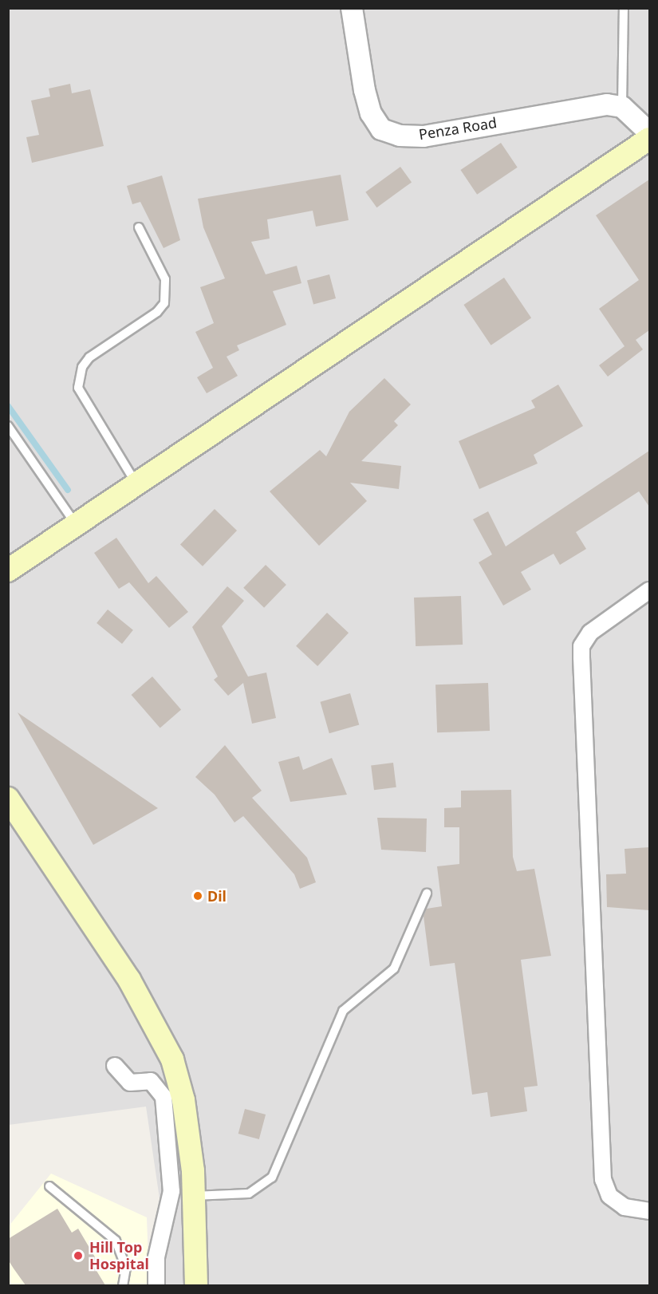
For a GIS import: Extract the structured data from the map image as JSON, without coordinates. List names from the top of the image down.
{
  "streets": {
    "street": ["Penza Road"]
  },
  "places": ["Dil", "Hill Top Hospital"]
}
